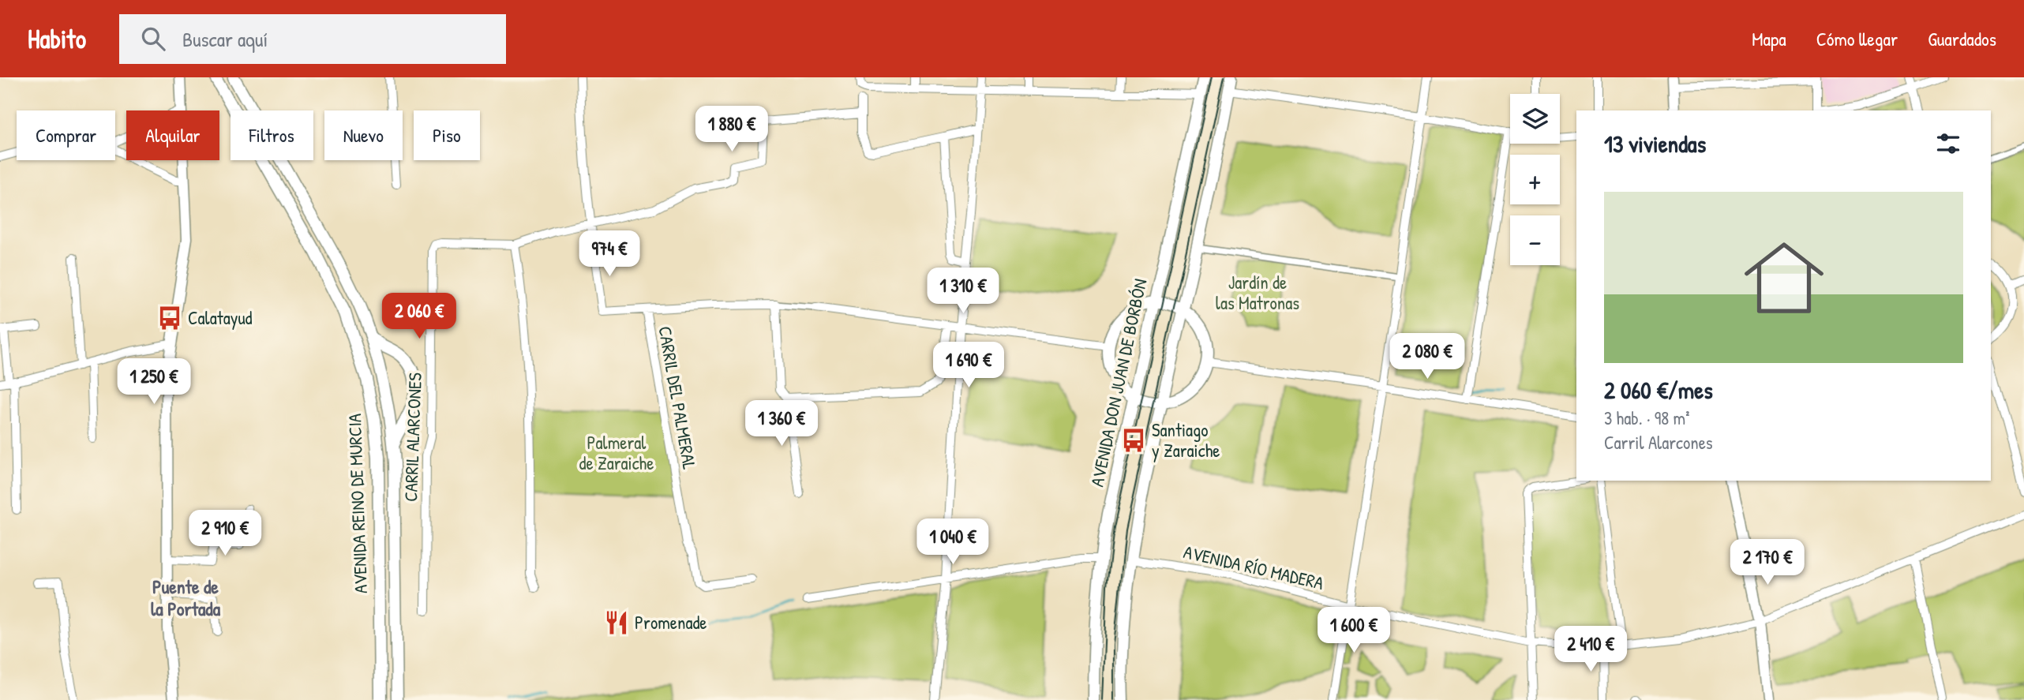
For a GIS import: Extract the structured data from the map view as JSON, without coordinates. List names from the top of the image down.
{
  "streets": {
    "main road": ["AVENIDA DON JUAN DE BORBÓN", "AVENIDA REINO DE MURCIA"],
    "street": ["CARRIL DEL PALMERAL", "CARRIL ALARCONES", "AVENIDA RÍO MADERA"]
  },
  "crossings": [
    ["CARRIL DEL PALMERAL", "CARRIL ALARCONES"]
  ],
  "districts": ["Puente de la Portada"],
  "parks": ["Jardín de las Matronas", "Palmeral de Zaraiche"],
  "places": {
    "bus stop": ["Calatayud", "Santiago y Zaraiche"],
    "restaurant": ["Promenade"]
  },
  "page": {
    "header": "Habito",
    "search": "Buscar aquí",
    "nav": ["Mapa", "Cómo llegar", "Guardados"],
    "map_buttons": ["+", "−"],
    "price": [
      "1 880 €",
      "974 €",
      "1 310 €",
      "2 060 €",
      "2 080 €",
      "1 690 €",
      "1 250 €",
      "1 360 €",
      "2 910 €",
      "1 040 €",
      "2 170 €",
      "1 600 €",
      "2 410 €"
    ],
    "chip": [
      "Comprar",
      "Alquilar",
      "Filtros",
      "Nuevo",
      "Piso"
    ],
    "heading": "13 viviendas",
    "list": [
      {
        "name": "2 060 €/mes",
        "note": "3 hab. · 98 m² · Carril Alarcones"
      }
    ]
  }
}
